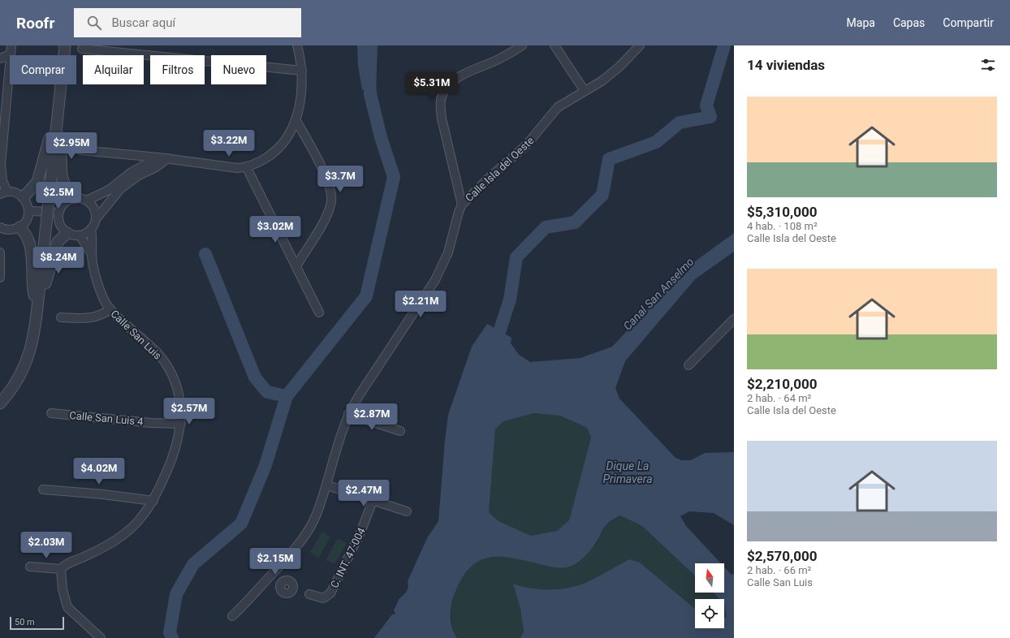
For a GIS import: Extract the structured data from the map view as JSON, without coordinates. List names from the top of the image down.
{
  "streets": {
    "street": [
      "Calle Isla del Oeste",
      "Calle San Luis",
      "Calle San Luis 4",
      "C. INT. 47-004"
    ]
  },
  "crossings": [
    ["Calle San Luis", "Calle San Luis 4"]
  ],
  "water": ["Canal San Anselmo", "Dique La Primavera"],
  "scale_bar": "50 m",
  "north": "top",
  "page": {
    "header": "Roofr",
    "search": "Buscar aquí",
    "nav": ["Mapa", "Capas", "Compartir"],
    "heading": "14 viviendas",
    "chip": [
      "Comprar",
      "Alquilar",
      "Filtros",
      "Nuevo"
    ],
    "price": [
      "$5.31M",
      "$3.22M",
      "$2.95M",
      "$3.7M",
      "$2.5M",
      "$3.02M",
      "$8.24M",
      "$2.21M",
      "$2.57M",
      "$2.87M",
      "$4.02M",
      "$2.47M",
      "$2.03M",
      "$2.15M"
    ],
    "list": [
      {
        "name": "$5,310,000",
        "note": "4 hab. · 108 m² · Calle Isla del Oeste"
      },
      {
        "name": "$2,210,000",
        "note": "2 hab. · 64 m² · Calle Isla del Oeste"
      },
      {
        "name": "$2,570,000",
        "note": "2 hab. · 66 m² · Calle San Luis"
      }
    ],
    "scale": "50 m"
  }
}
